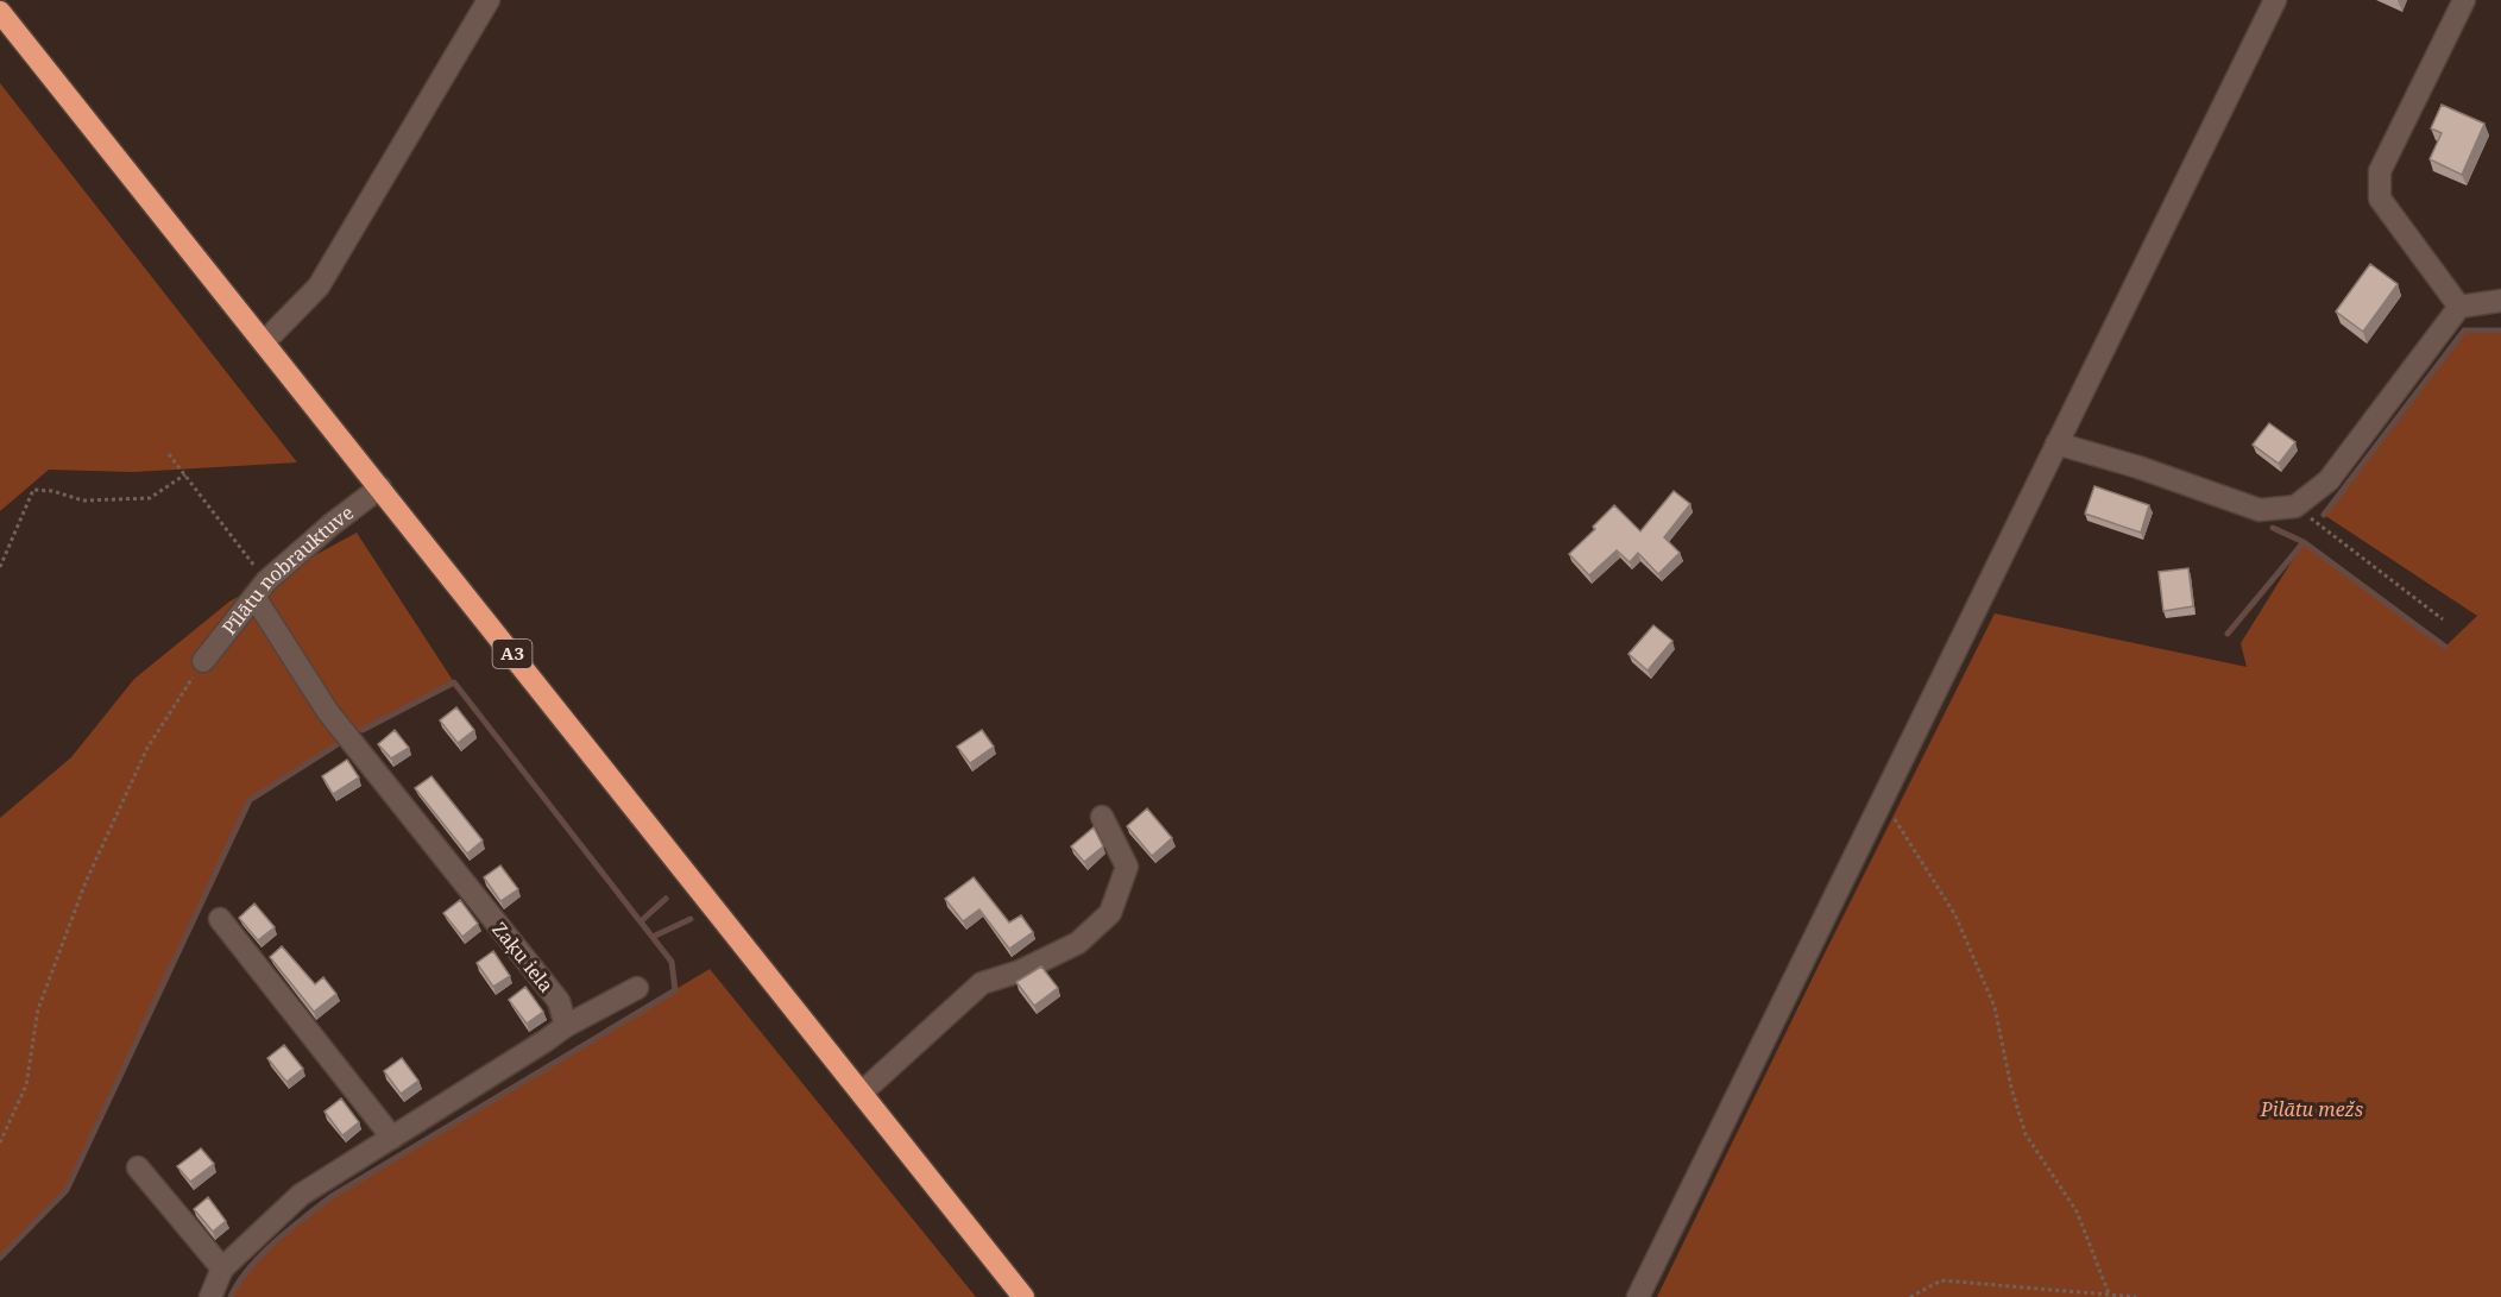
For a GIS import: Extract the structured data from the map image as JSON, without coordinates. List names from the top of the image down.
{
  "streets": {
    "highway": ["A3"],
    "street": ["Pīlātu nobrauktuve", "Zaķu iela"]
  },
  "crossings": [
    ["Pīlātu nobrauktuve", "A3"],
    ["Pīlātu nobrauktuve", "Zaķu iela"]
  ],
  "parks": ["Pilātu mežs"]
}
